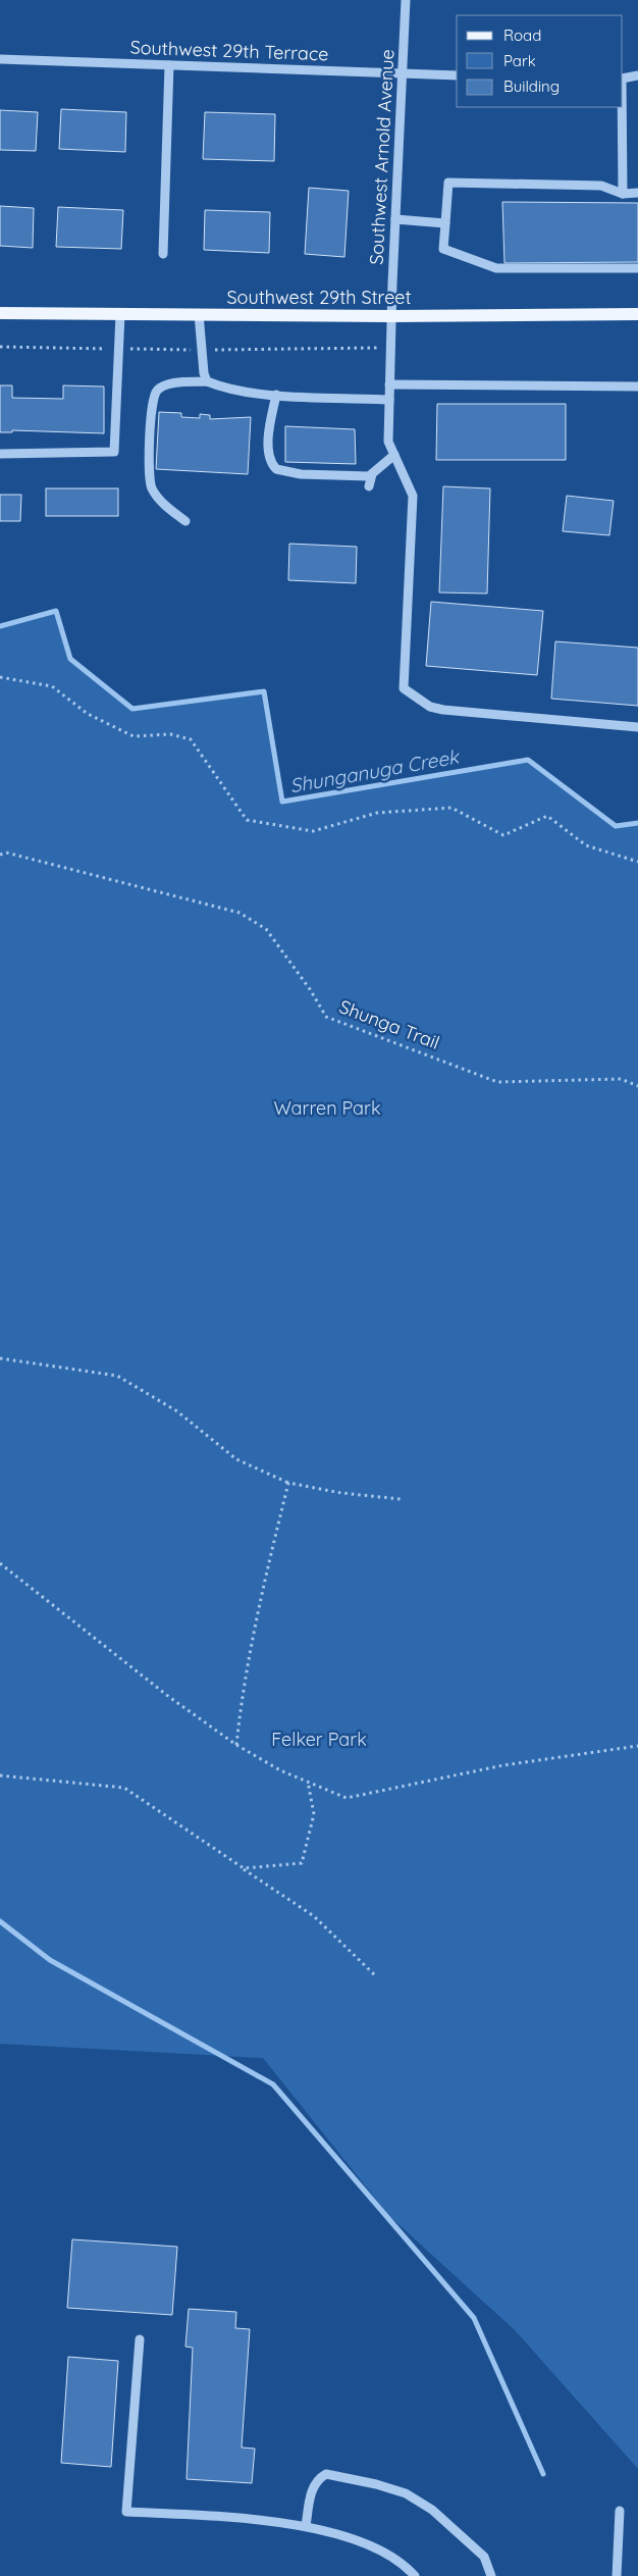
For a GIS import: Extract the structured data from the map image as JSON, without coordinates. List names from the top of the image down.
{
  "streets": {
    "main road": ["Southwest 29th Street"],
    "street": ["Southwest 29th Terrace", "Southwest Arnold Avenue"],
    "path": ["Shunga Trail"]
  },
  "crossings": [
    ["Southwest 29th Terrace", "Southwest Arnold Avenue"],
    ["Southwest Arnold Avenue", "Southwest 29th Street"]
  ],
  "water": ["Shunganuga Creek"],
  "parks": ["Warren Park", "Felker Park"],
  "legend": ["Road", "Park", "Building"]
}
